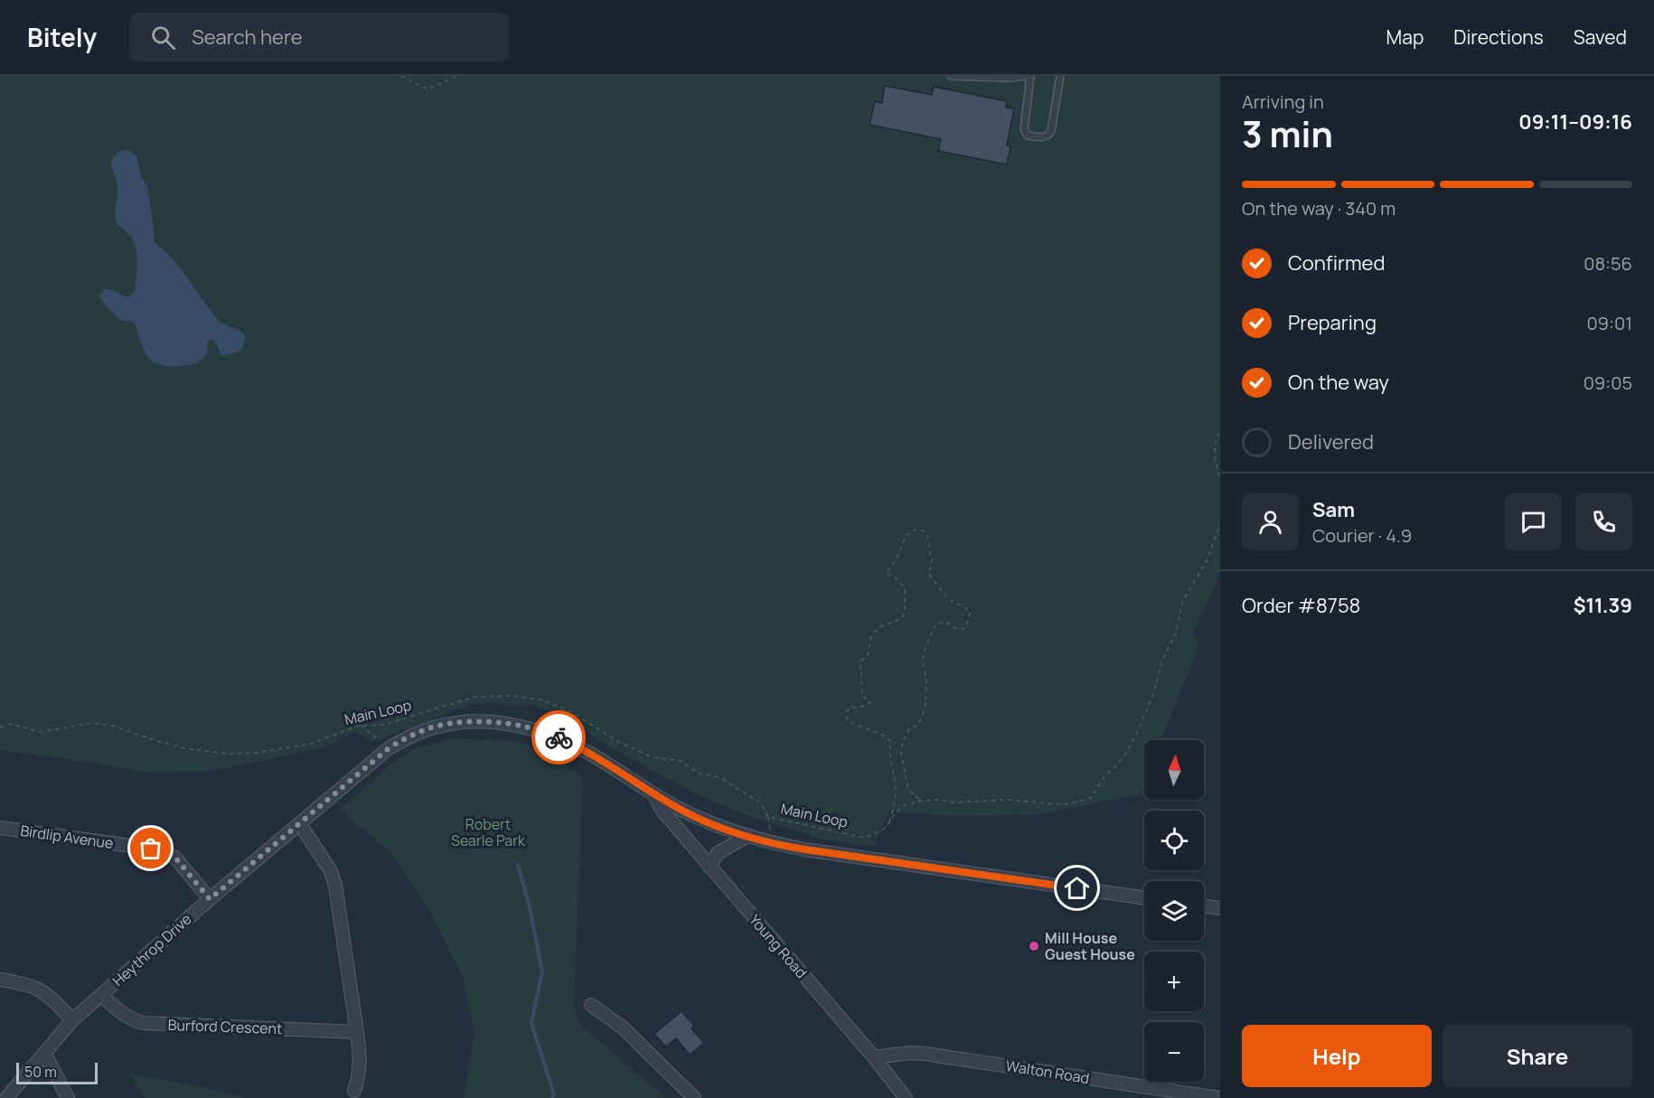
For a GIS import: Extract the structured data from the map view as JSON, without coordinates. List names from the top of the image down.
{
  "streets": {
    "street": [
      "Birdlip Avenue",
      "Young Road",
      "Heythrop Drive",
      "Burford Crescent",
      "Walton Road"
    ],
    "path": ["Main Loop"]
  },
  "crossings": [
    ["Birdlip Avenue", "Heythrop Drive"],
    ["Young Road", "Heythrop Drive"],
    ["Young Road", "Walton Road"],
    ["Heythrop Drive", "Burford Crescent"]
  ],
  "parks": ["Robert Searle Park"],
  "places": ["Mill House Guest House"],
  "scale_bar": "50 m",
  "north": "top",
  "page": {
    "header": "Bitely",
    "search": "Search here",
    "nav": ["Map", "Directions", "Saved"],
    "heading": ["3 min", "Arriving in", "09:11–09:16"],
    "panel": [
      "Sam",
      "Courier · 4.9",
      "Order #8758",
      "$11.39"
    ],
    "bar": "On the way · 340 m",
    "list": [
      ["Confirmed", "08:56"],
      ["Preparing", "09:01"],
      ["On the way", "09:05"],
      "Delivered"
    ],
    "map_buttons": ["+", "−"],
    "buttons": ["Help", "Share"],
    "scale": "50 m"
  }
}
